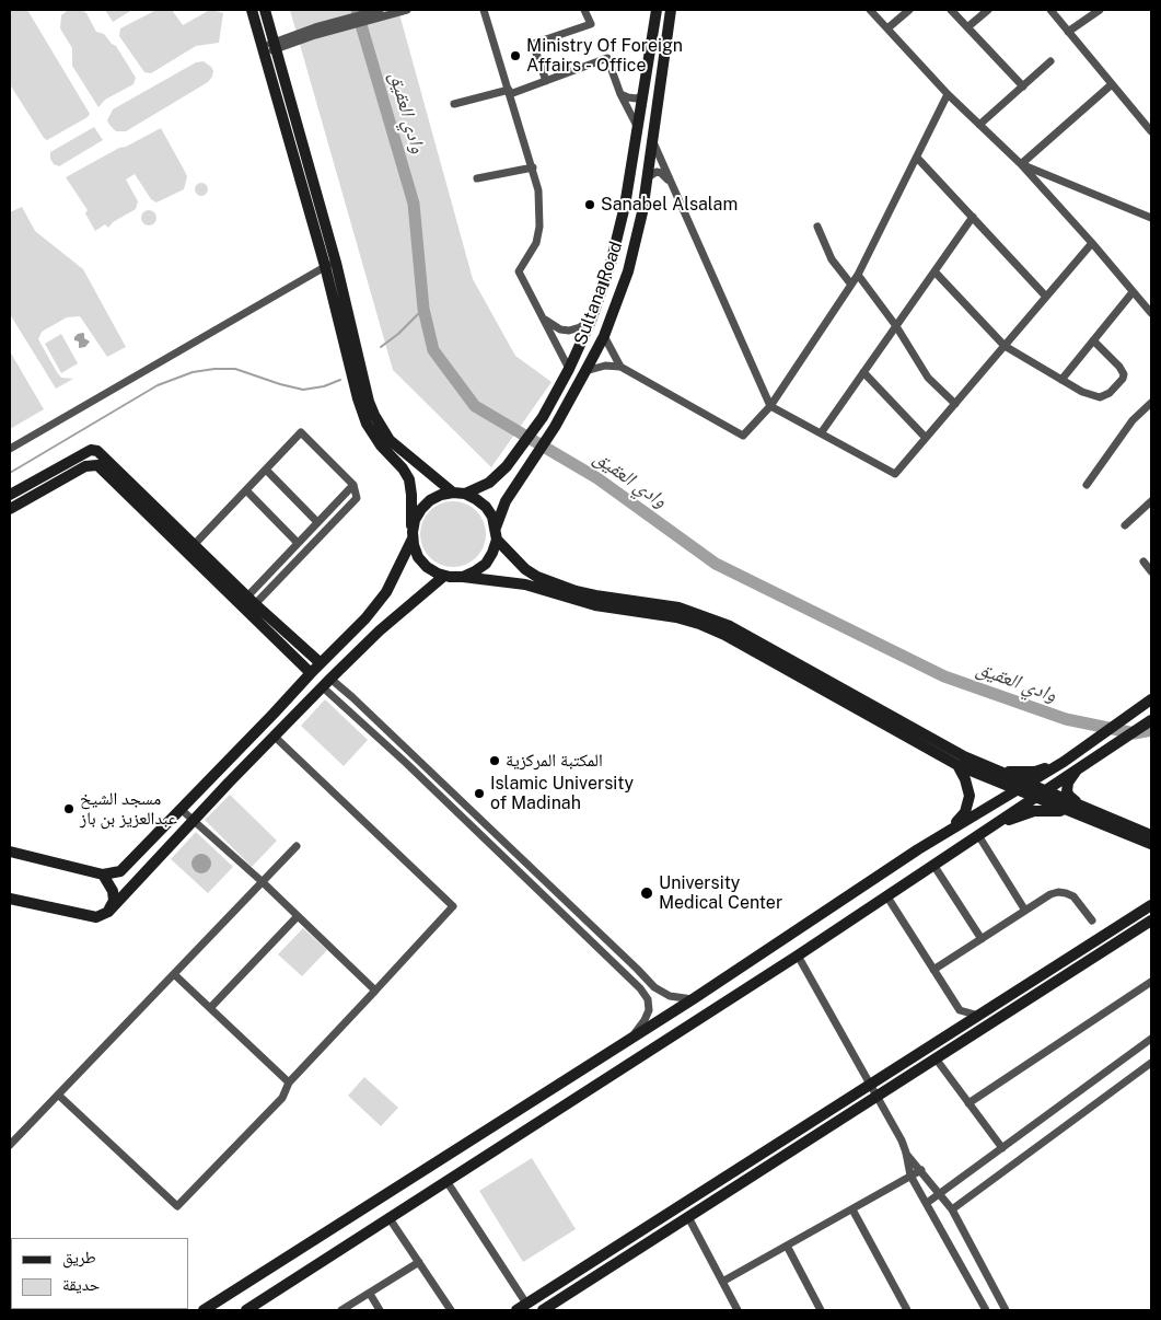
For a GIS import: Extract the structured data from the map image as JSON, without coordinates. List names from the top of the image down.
{
  "streets": {
    "main road": ["Sultana Road"]
  },
  "water": ["وادي العقيق"],
  "places": [
    "Ministry Of Foreign Affairs - Office",
    "Sanabel Alsalam",
    "المكتبة المركزية",
    "Islamic University of Madinah",
    "مسجد الشيخ عبدالعزيز بن باز",
    "University Medical Center"
  ],
  "legend": ["طريق", "حديقة"]
}
